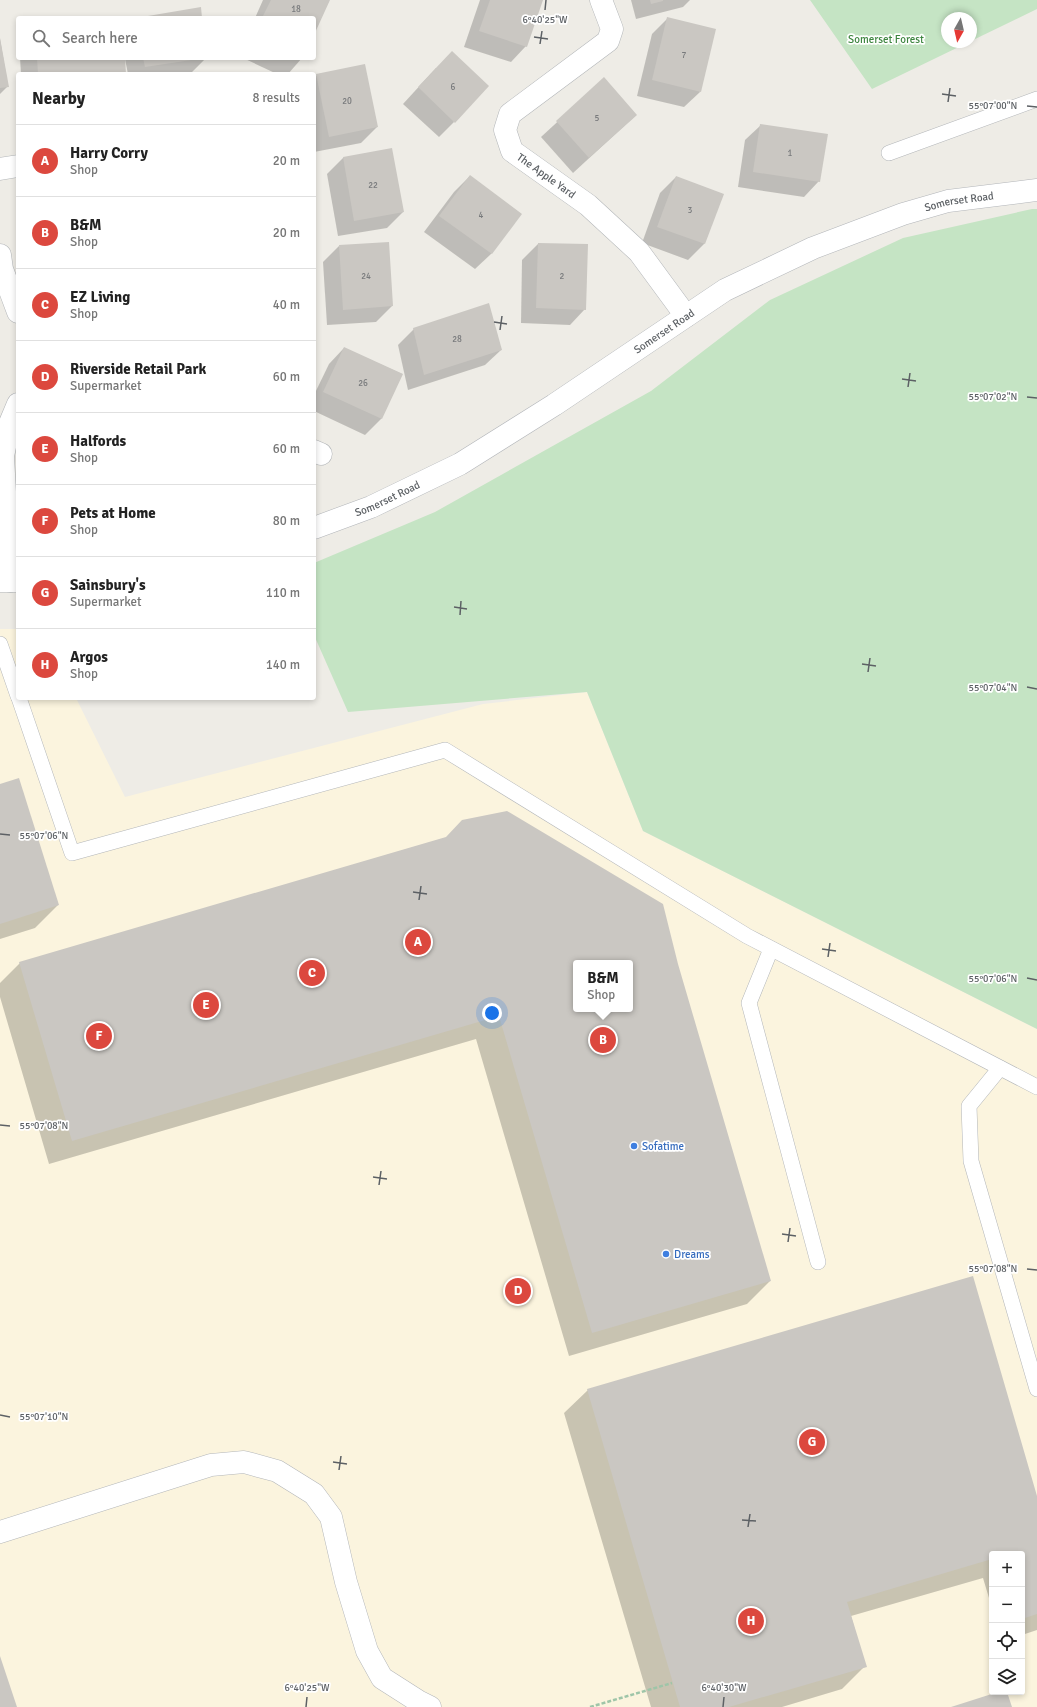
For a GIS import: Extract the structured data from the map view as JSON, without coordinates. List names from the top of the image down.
{
  "streets": {
    "street": ["The Apple Yard", "Somerset Road"]
  },
  "crossings": [
    ["The Apple Yard", "Somerset Road"]
  ],
  "parks": ["Somerset Forest"],
  "places": ["Sofatime", "Dreams"],
  "house_numbers": [
    "18",
    "7",
    "6",
    "20",
    "5",
    "1",
    "22",
    "3",
    "4",
    "24",
    "2",
    "28",
    "26"
  ],
  "north": "bottom",
  "page": {
    "search": "Search here",
    "heading": ["Nearby", "8 results"],
    "list": [
      {
        "mark": "A",
        "name": "Harry Corry",
        "note": "Shop",
        "value": "20 m"
      },
      {
        "mark": "B",
        "name": "B&M",
        "note": "Shop",
        "value": "20 m"
      },
      {
        "mark": "C",
        "name": "EZ Living",
        "note": "Shop",
        "value": "40 m"
      },
      {
        "mark": "D",
        "name": "Riverside Retail Park",
        "note": "Supermarket",
        "value": "60 m"
      },
      {
        "mark": "E",
        "name": "Halfords",
        "note": "Shop",
        "value": "60 m"
      },
      {
        "mark": "F",
        "name": "Pets at Home",
        "note": "Shop",
        "value": "80 m"
      },
      {
        "mark": "G",
        "name": "Sainsbury's",
        "note": "Supermarket",
        "value": "110 m"
      },
      {
        "mark": "H",
        "name": "Argos",
        "note": "Shop",
        "value": "140 m"
      }
    ],
    "pins": [
      "A",
      "C",
      "E",
      "F",
      "B",
      "D",
      "G",
      "H"
    ],
    "popup": ["B&M", "Shop"],
    "map_buttons": ["+", "−"]
  },
  "coordinates": [
    "6°40'25\"W",
    "55°07'00\"N",
    "55°07'02\"N",
    "55°07'04\"N",
    "55°07'06\"N",
    "55°07'08\"N",
    "55°07'10\"N",
    "6°40'30\"W"
  ]
}
